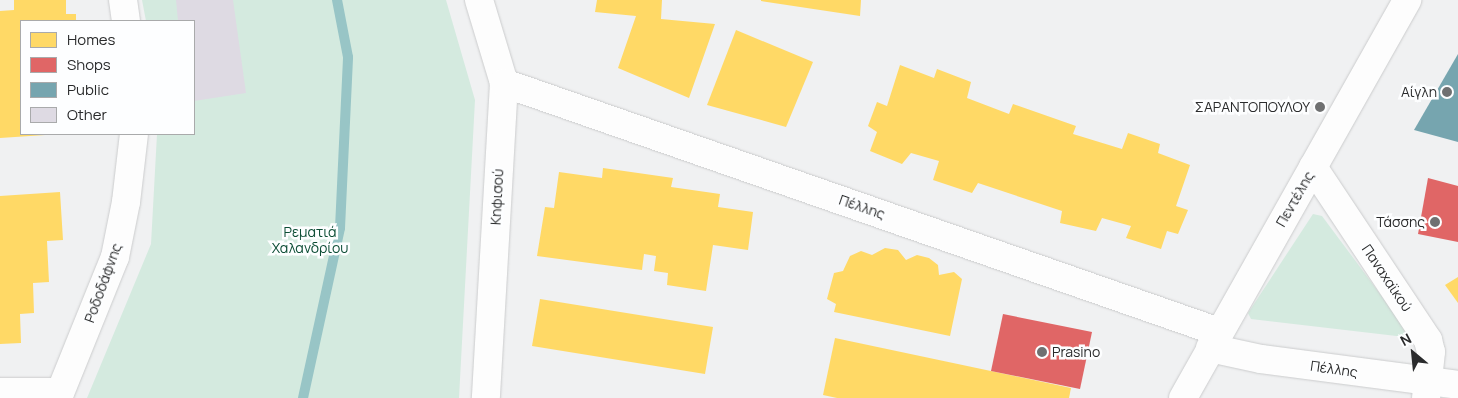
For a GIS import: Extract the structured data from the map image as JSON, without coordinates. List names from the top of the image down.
{
  "streets": {
    "street": [
      "Κηφισού",
      "Πεντέλης",
      "Πέλλης",
      "Παναχαϊκού",
      "Ροδοδάφνης"
    ]
  },
  "crossings": [
    ["Κηφισού", "Πέλλης"],
    ["Πεντέλης", "Πέλλης"],
    ["Πεντέλης", "Παναχαϊκού"],
    ["Πέλλης", "Παναχαϊκού"]
  ],
  "parks": ["Ρεματιά Χαλανδρίου"],
  "places": [
    "Αίγλη",
    "ΣΑΡΑΝΤΟΠΟΥΛΟΥ",
    "Τάσσης",
    "Prasino"
  ],
  "legend": [
    "Homes",
    "Shops",
    "Public",
    "Other"
  ],
  "north": "top left"
}
